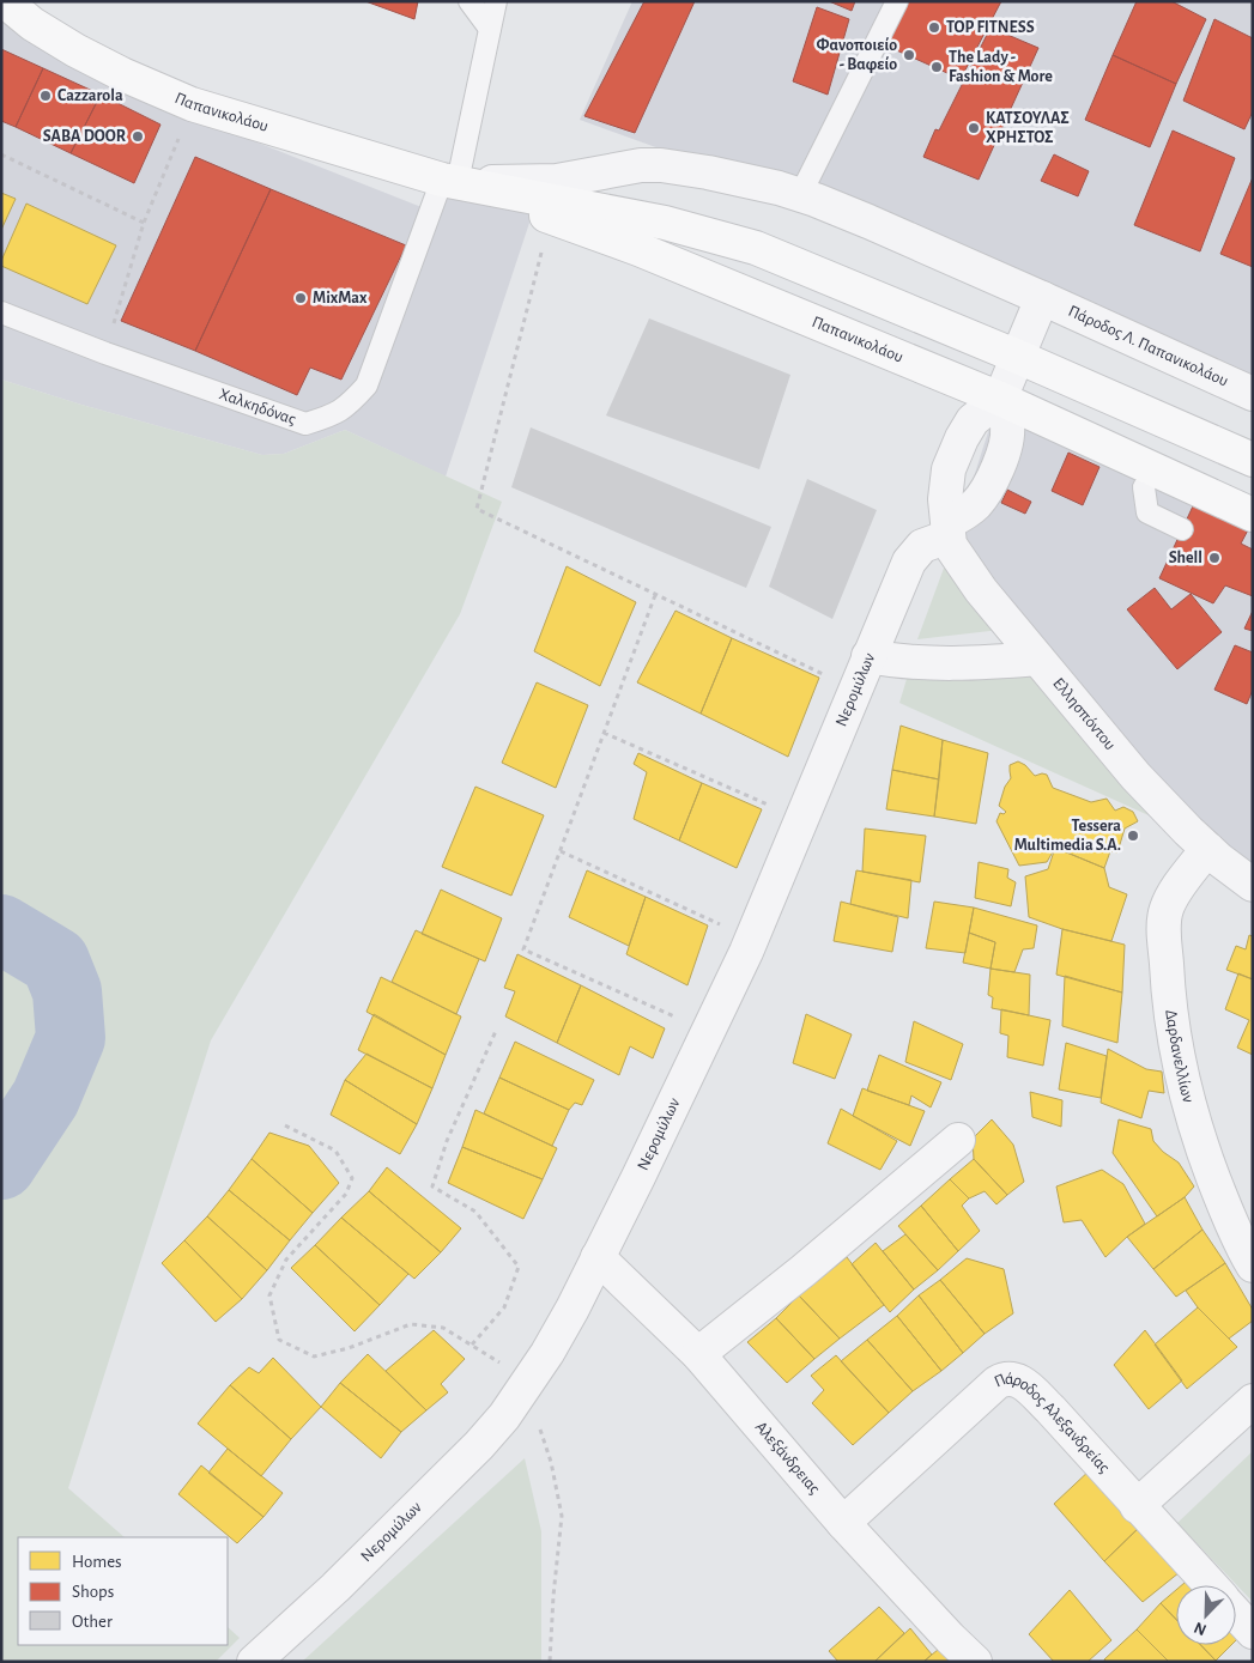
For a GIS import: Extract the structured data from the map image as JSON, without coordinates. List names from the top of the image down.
{
  "streets": {
    "main road": ["Παπανικολάου"],
    "street": [
      "Πάροδος Λ. Παπανικολάου",
      "Νερομύλων",
      "Ελλησπόντου",
      "Δαρδανελλίων",
      "Πάροδος Αλεξανδρείας",
      "Αλεξάνδρειας"
    ],
    "lane": ["Χαλκηδόνας"]
  },
  "crossings": [
    ["Παπανικολάου", "Πάροδος Λ. Παπανικολάου"],
    ["Παπανικολάου", "Χαλκηδόνας"],
    ["Παπανικολάου", "Νερομύλων"],
    ["Πάροδος Λ. Παπανικολάου", "Χαλκηδόνας"],
    ["Νερομύλων", "Ελλησπόντου"],
    ["Νερομύλων", "Αλεξάνδρειας"],
    ["Ελλησπόντου", "Δαρδανελλίων"],
    ["Πάροδος Αλεξανδρείας", "Αλεξάνδρειας"]
  ],
  "places": [
    "TOP FITNESS",
    "Φανοποιείο - Βαφείο",
    "The Lady - Fashion & More",
    "Cazzarola",
    "ΚΑΤΣΟΥΛΑΣ ΧΡΗΣΤΟΣ",
    "SABA DOOR",
    "MixMax",
    "Shell",
    "Tessera Multimedia S.A."
  ],
  "legend": ["Homes", "Shops", "Other"],
  "north": "bottom left"
}
